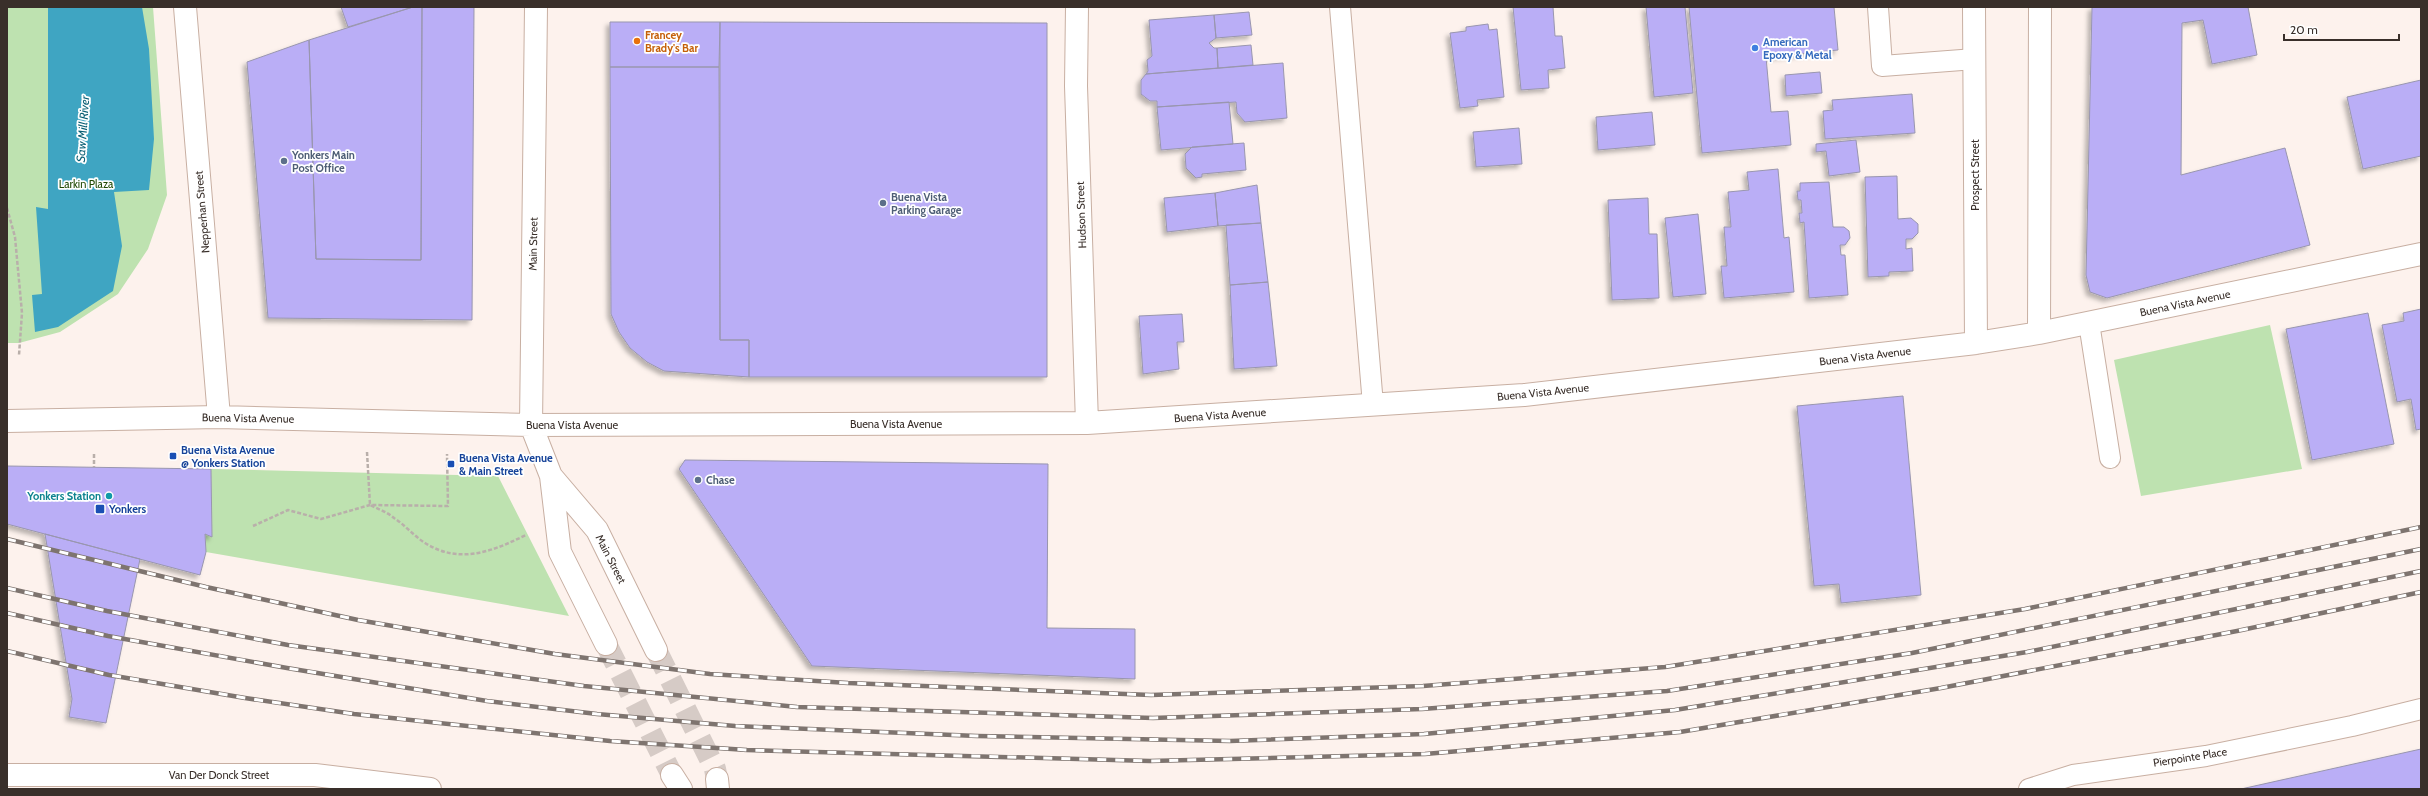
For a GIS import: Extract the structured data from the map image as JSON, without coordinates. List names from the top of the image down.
{
  "streets": {
    "street": [
      "Prospect Street",
      "Nepperhan Street",
      "Hudson Street",
      "Main Street",
      "Buena Vista Avenue",
      "Van Der Donck Street"
    ],
    "lane": ["Pierpointe Place"]
  },
  "crossings": [
    ["Prospect Street", "Buena Vista Avenue"],
    ["Nepperhan Street", "Buena Vista Avenue"],
    ["Hudson Street", "Buena Vista Avenue"],
    ["Main Street", "Buena Vista Avenue"]
  ],
  "water": ["Saw Mill River"],
  "parks": ["Larkin Plaza"],
  "places": {
    "other": [
      "Francey Brady's Bar",
      "American Epoxy & Metal",
      "Yonkers Main Post Office",
      "Buena Vista Parking Garage",
      "Chase",
      "Yonkers Station"
    ],
    "transit": ["Buena Vista Avenue @ Yonkers Station", "Buena Vista Avenue & Main Street", "Yonkers"]
  },
  "scale_bar": "20 m"
}
